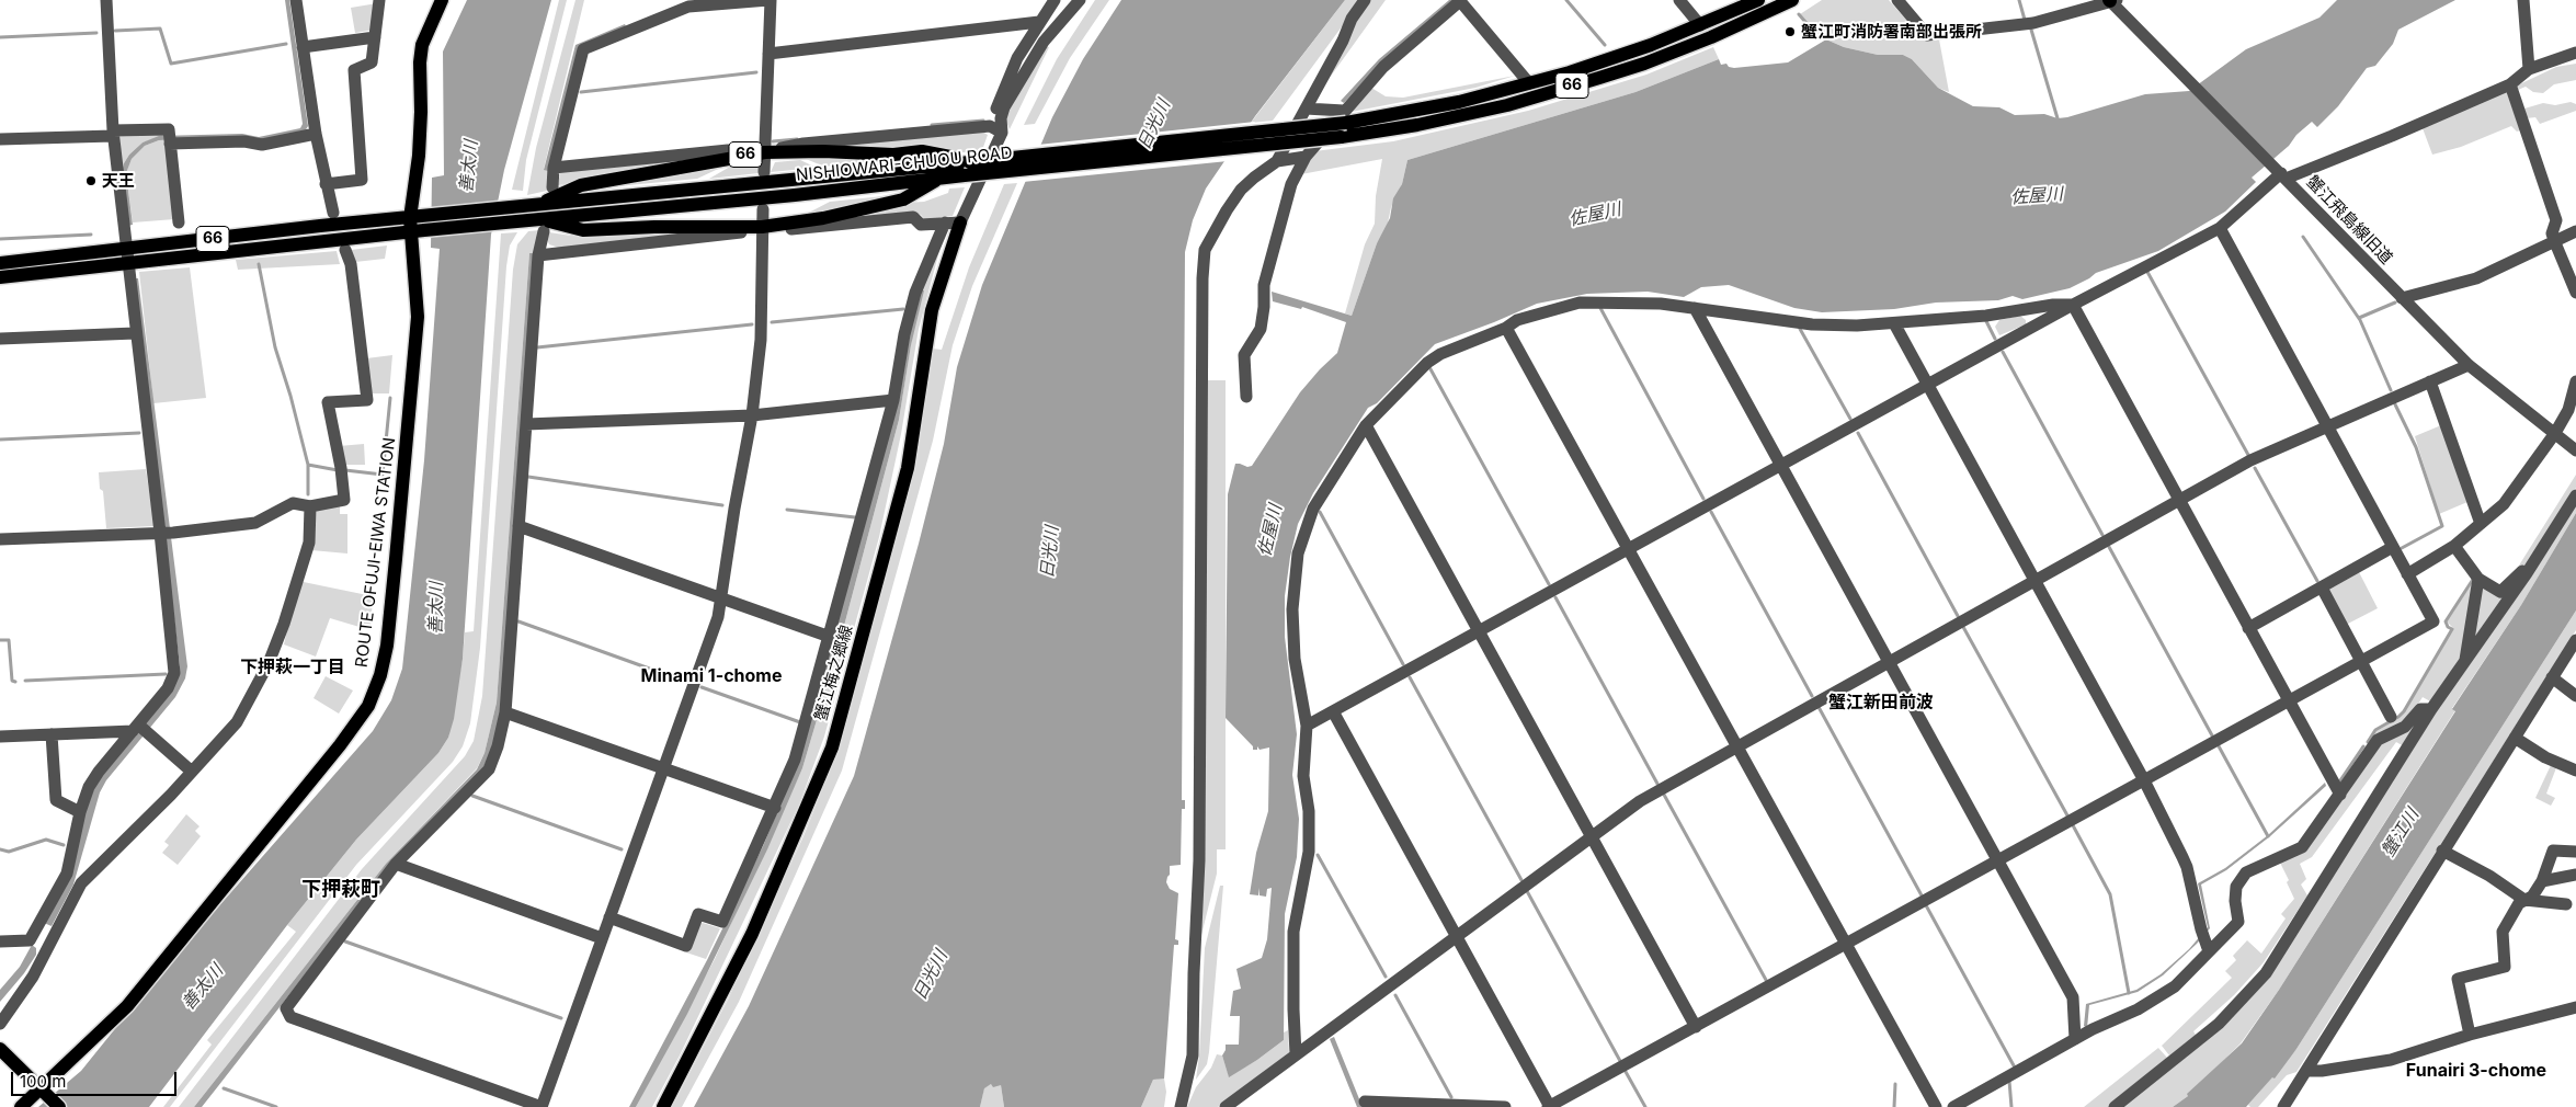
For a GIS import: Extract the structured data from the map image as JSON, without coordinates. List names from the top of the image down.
{
  "streets": {
    "main road": [
      "66",
      "NISHIOWARI-CHUOU ROAD",
      "ROUTE OFUJI-EIWA STATION",
      "蟹江梅之郷線"
    ],
    "street": ["蟹江飛島線旧道"]
  },
  "crossings": [
    ["66", "NISHIOWARI-CHUOU ROAD"],
    ["NISHIOWARI-CHUOU ROAD", "ROUTE OFUJI-EIWA STATION"]
  ],
  "districts": [
    "下押萩一丁目",
    "Minami 1-chome",
    "蟹江新田前波",
    "下押萩町",
    "Funairi 3-chome"
  ],
  "water": [
    "日光川",
    "善太川",
    "佐屋川",
    "蟹江川"
  ],
  "places": ["蟹江町消防署南部出張所", "天王"],
  "scale_bar": "100 m"
}
